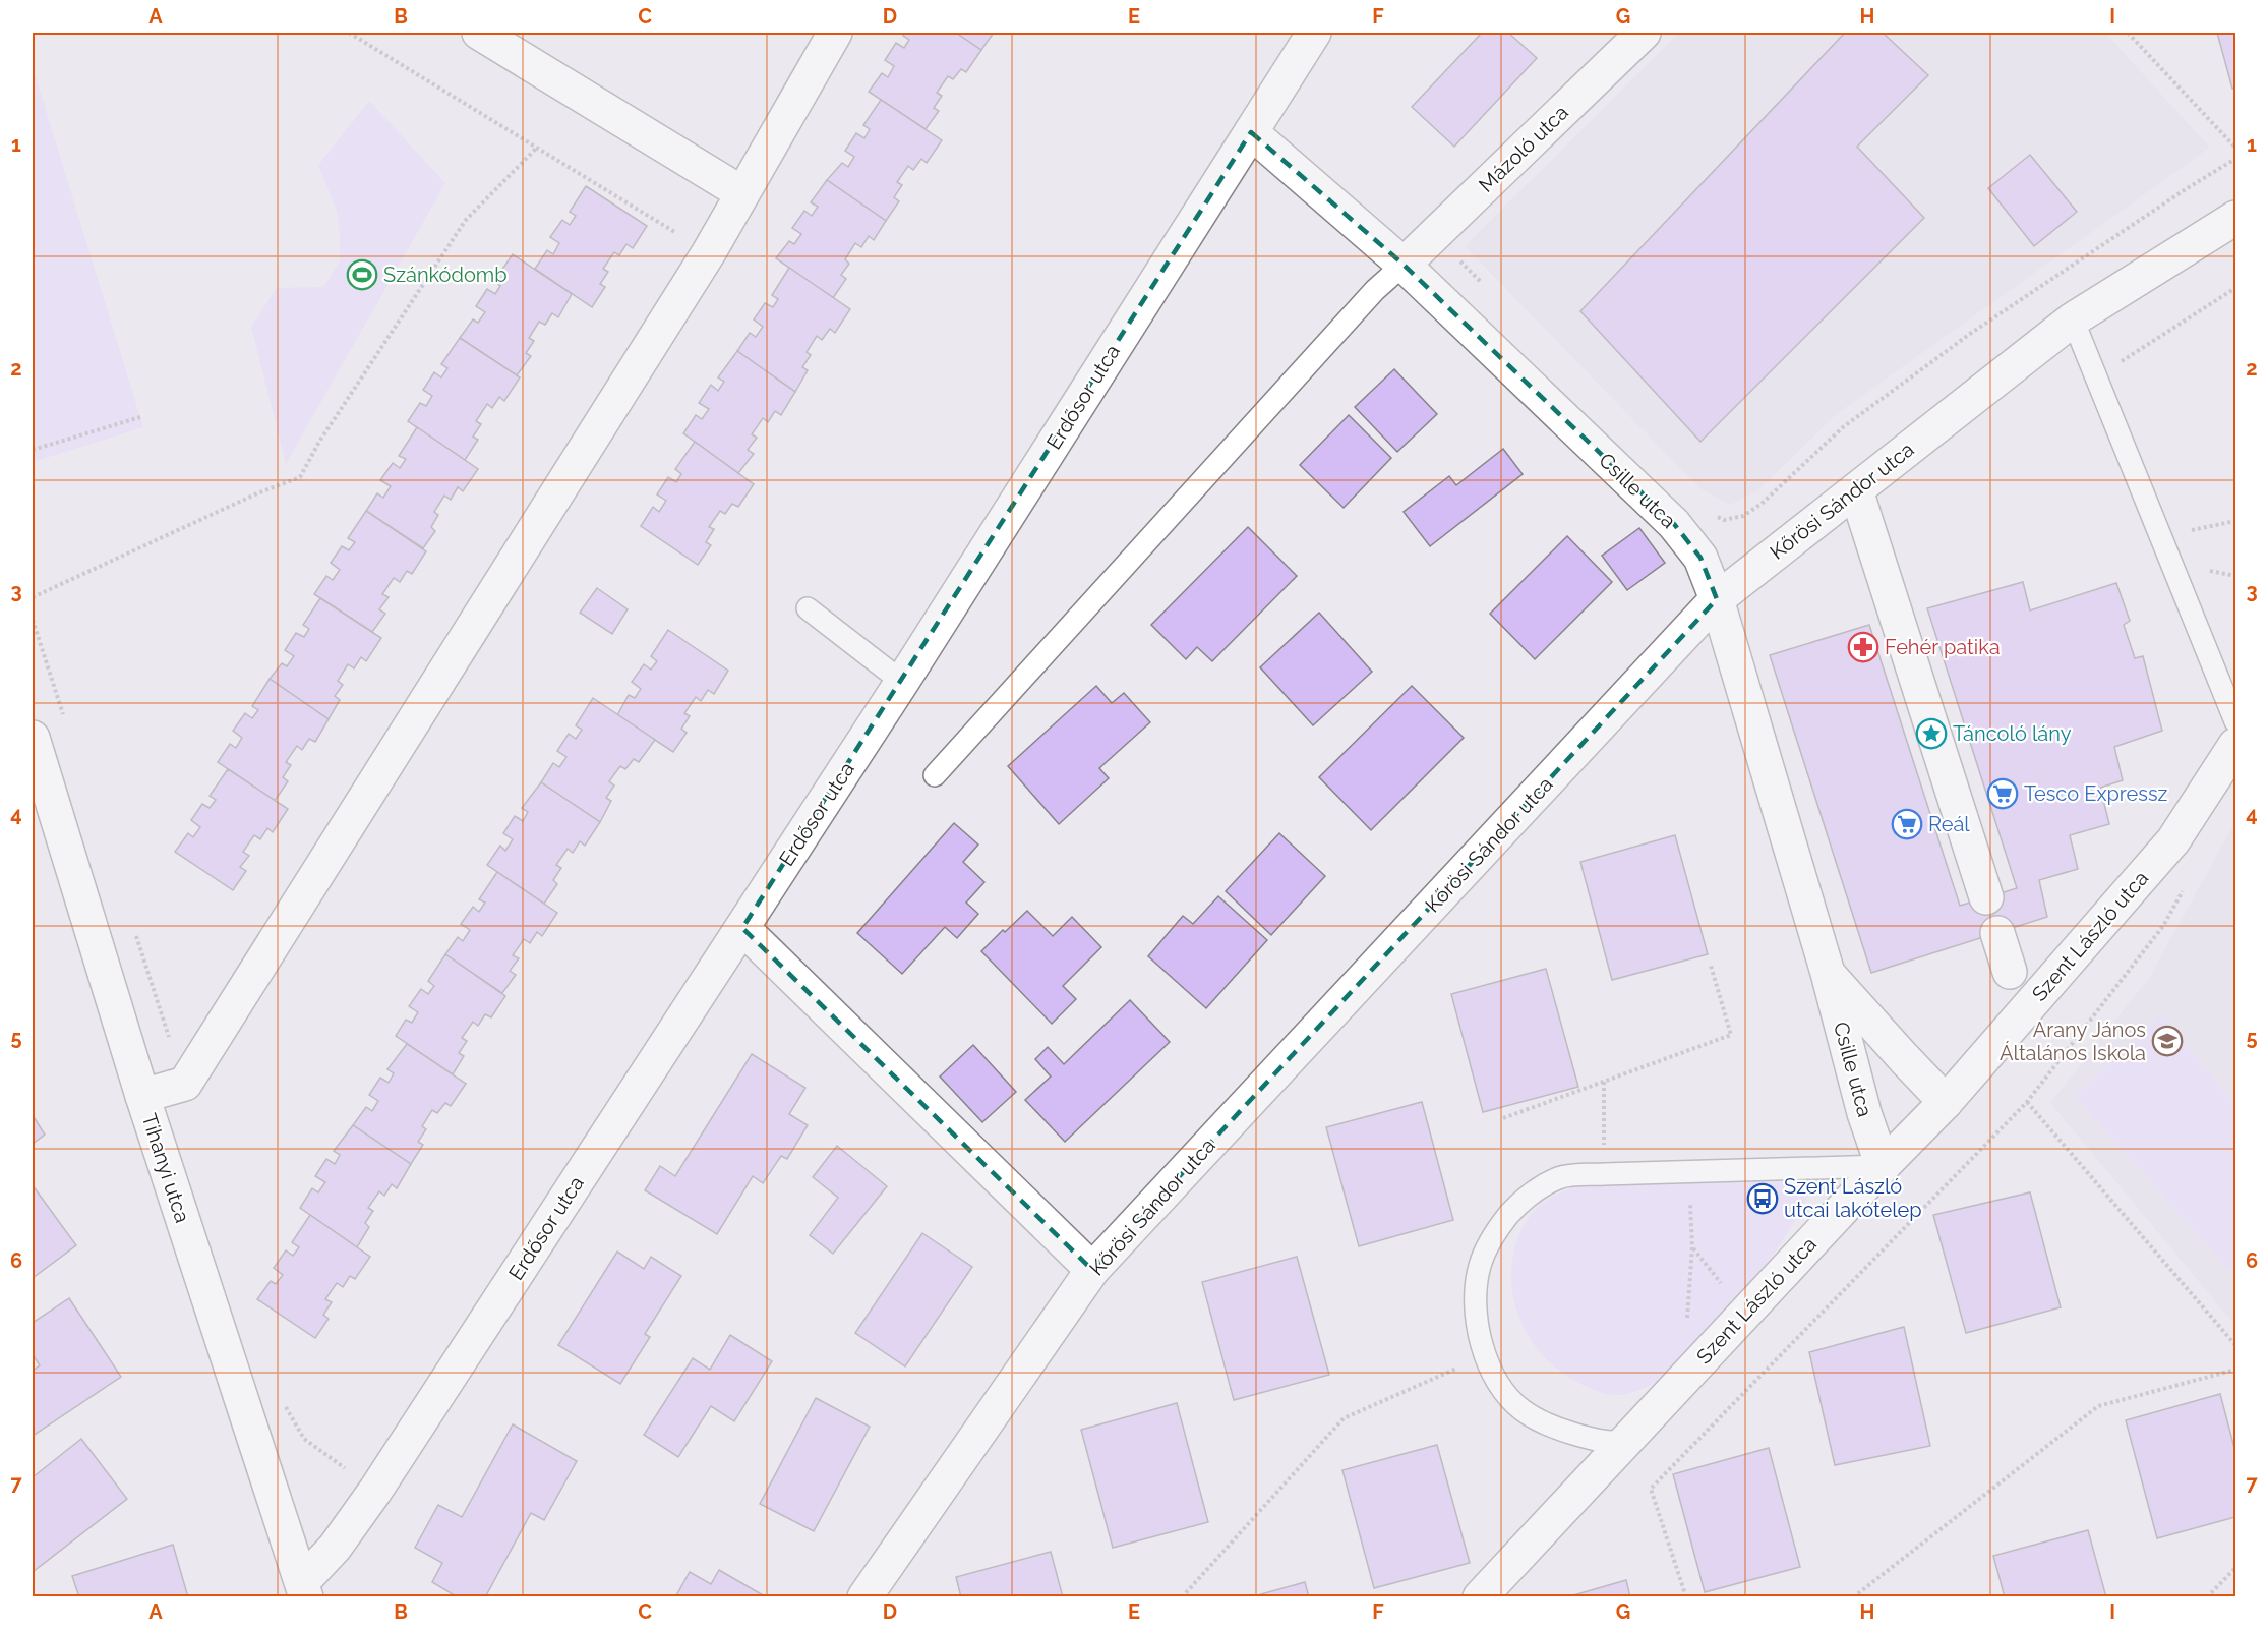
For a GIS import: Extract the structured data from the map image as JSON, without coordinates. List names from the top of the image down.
{
  "streets": {
    "street": [
      "Mázoló utca",
      "Erdősor utca",
      "Csille utca",
      "Kőrösi Sándor utca",
      "Szent László utca",
      "Tihanyi utca"
    ]
  },
  "crossings": [
    ["Mázoló utca", "Csille utca"],
    ["Erdősor utca", "Csille utca"],
    ["Erdősor utca", "Tihanyi utca"],
    ["Csille utca", "Kőrösi Sándor utca"],
    ["Csille utca", "Szent László utca"]
  ],
  "places": {
    "sports": ["Szánkódomb"],
    "pharmacy": ["Fehér patika"],
    "place": ["Táncoló lány"],
    "supermarket": ["Tesco Expressz", "Reál"],
    "school or university": ["Arany János Általános Iskola"],
    "bus stop": ["Szent László utcai lakótelep"]
  },
  "grid": {
    "columns": [
      "A",
      "B",
      "C",
      "D",
      "E",
      "F",
      "G",
      "H",
      "I"
    ],
    "rows": [
      "1",
      "2",
      "3",
      "4",
      "5",
      "6",
      "7"
    ]
  }
}
